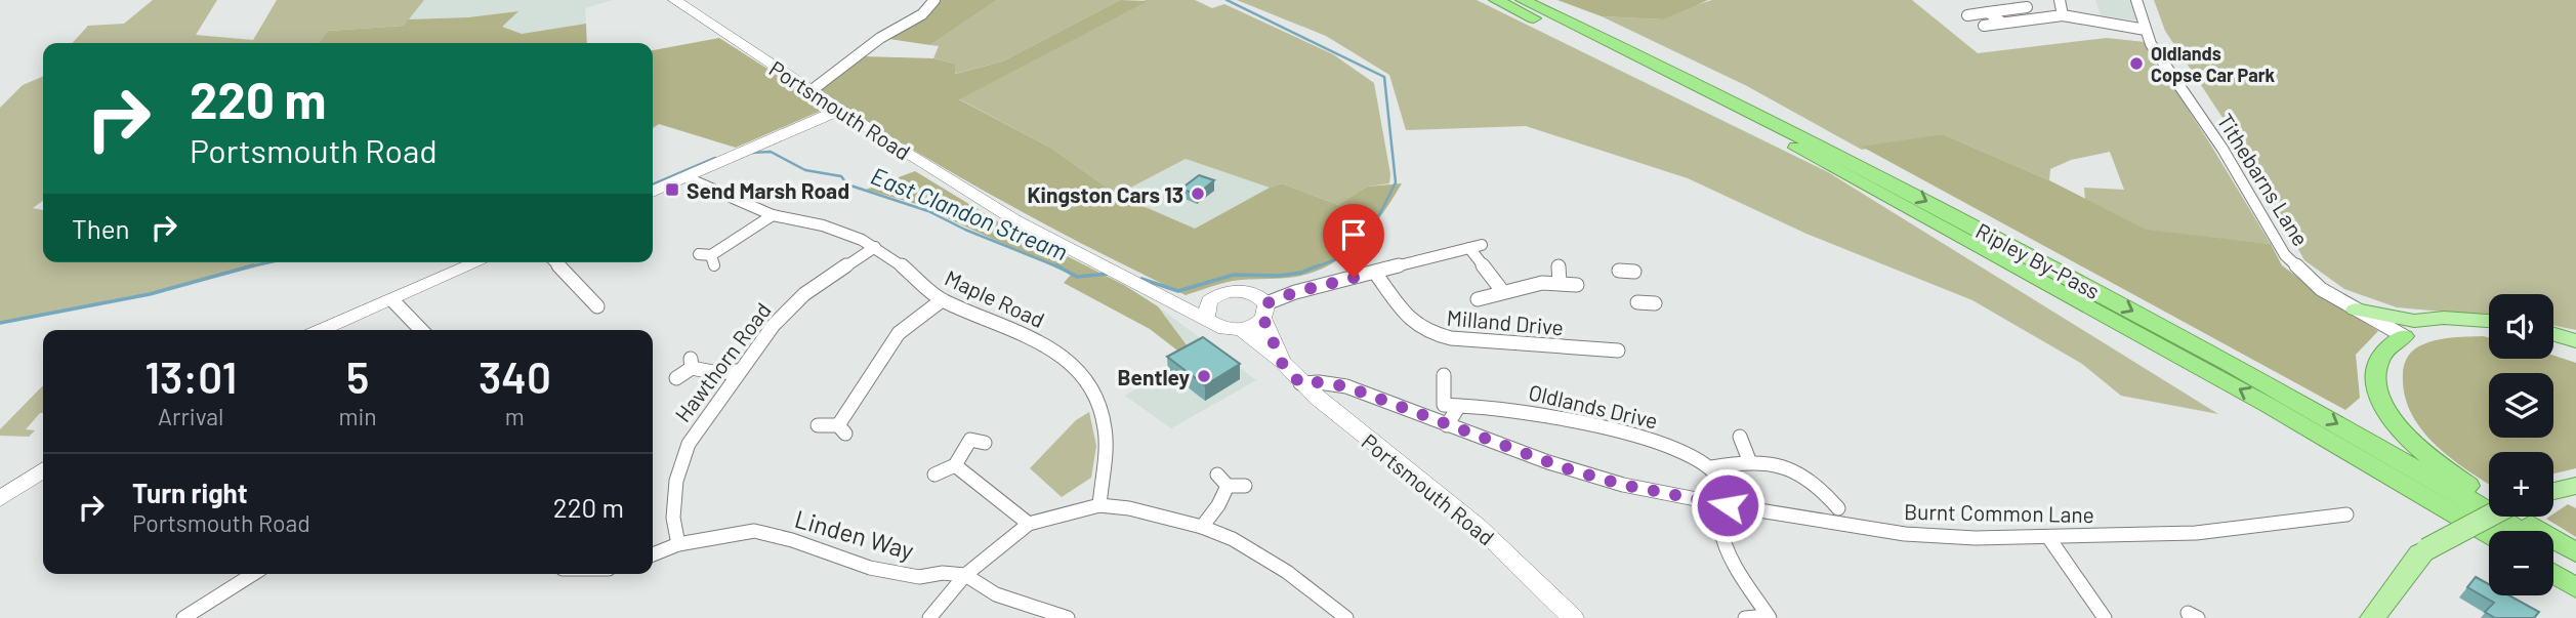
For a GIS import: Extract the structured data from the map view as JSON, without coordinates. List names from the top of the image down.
{
  "streets": {
    "highway": ["Ripley By-Pass"],
    "main road": ["Portsmouth Road"],
    "street": [
      "Tithebarns Lane",
      "Maple Road",
      "Milland Drive",
      "Hawthorn Road",
      "Oldlands Drive",
      "Burnt Common Lane",
      "Linden Way"
    ]
  },
  "crossings": [
    ["Portsmouth Road", "Burnt Common Lane"],
    ["Maple Road", "Hawthorn Road"],
    ["Hawthorn Road", "Linden Way"]
  ],
  "water": ["East Clandon Stream"],
  "places": {
    "other": ["Oldlands Copse Car Park", "Kingston Cars 13", "Bentley"],
    "transit": ["Send Marsh Road"]
  },
  "page": {
    "turn": ["220 m", "Portsmouth Road"],
    "then": "Then",
    "map_buttons": ["+", "−"],
    "eta": [
      "13:01",
      "Arrival",
      "5",
      "min",
      "340",
      "m"
    ],
    "list": [
      {
        "name": "Turn right",
        "note": "Portsmouth Road",
        "value": "220 m"
      }
    ]
  }
}
